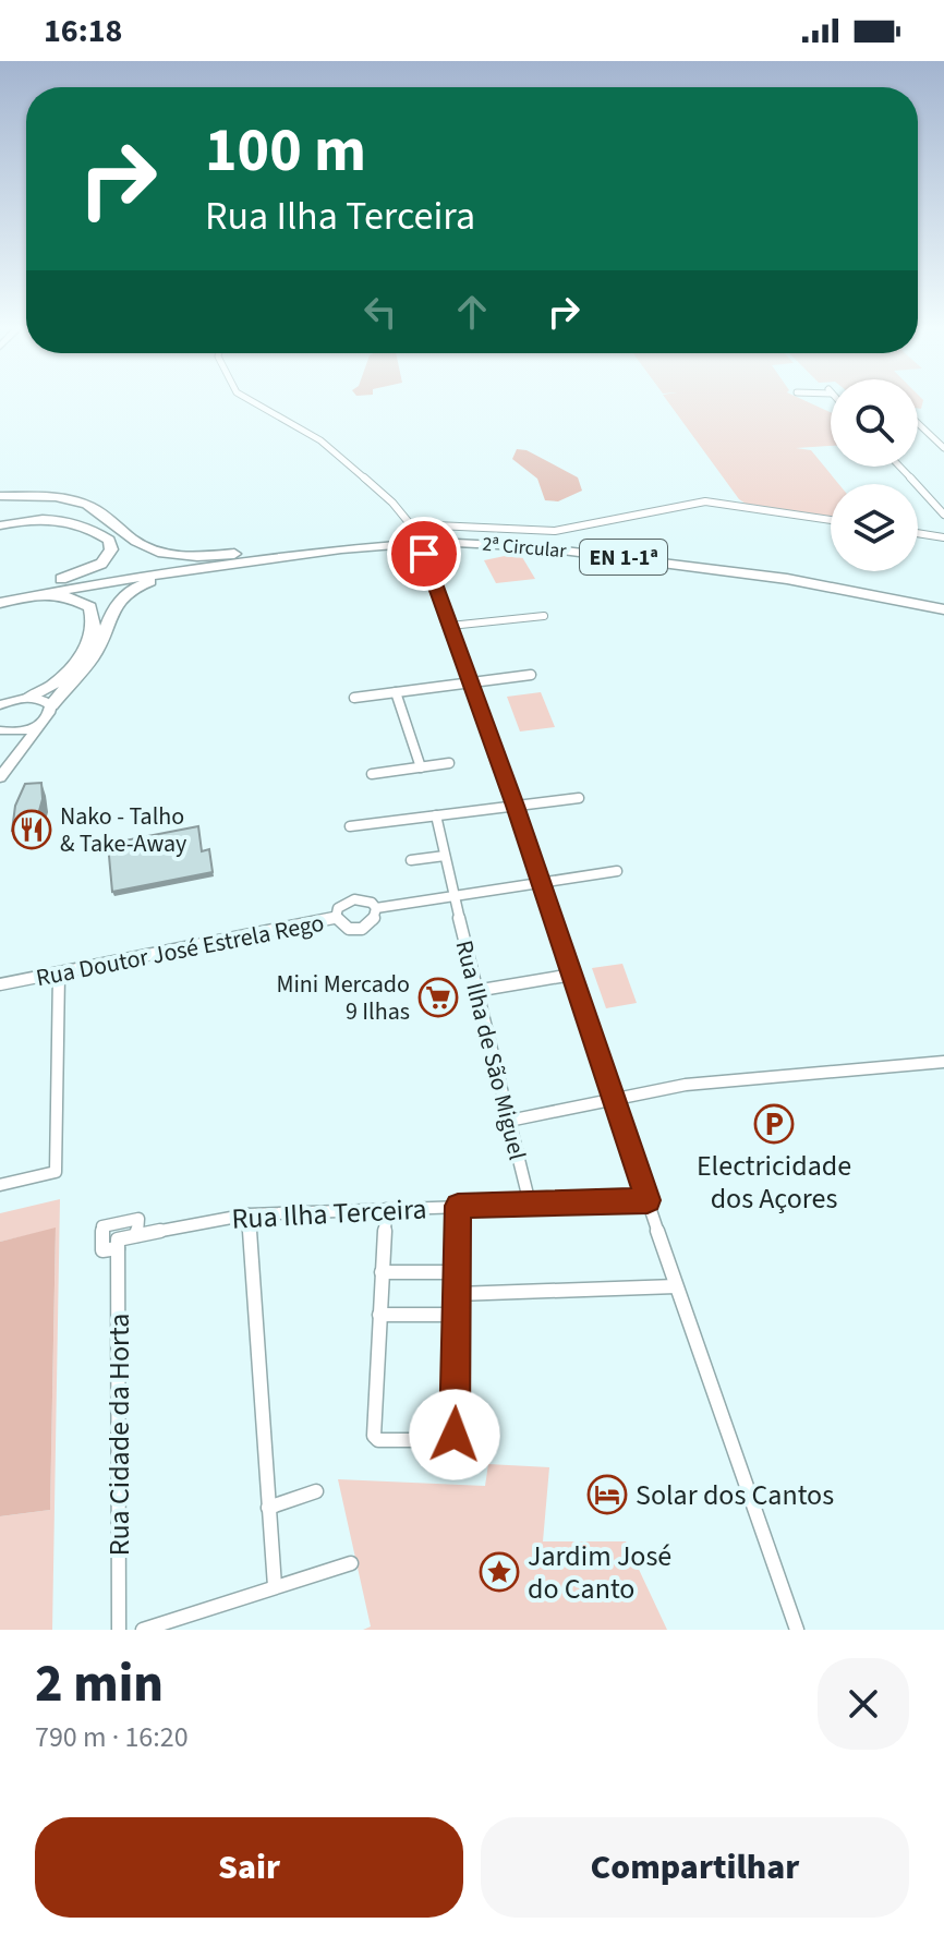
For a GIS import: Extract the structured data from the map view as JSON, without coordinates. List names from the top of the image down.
{
  "streets": {
    "highway": ["2ª Circular", "EN 1-1ª"],
    "street": [
      "Rua Doutor José Estrela Rego",
      "Rua Ilha de São Miguel",
      "Rua Ilha Terceira",
      "Rua Cidade da Horta"
    ]
  },
  "crossings": [
    ["Rua Ilha de São Miguel", "Rua Ilha Terceira"],
    ["Rua Ilha Terceira", "Rua Cidade da Horta"]
  ],
  "places": {
    "restaurant": ["Nako - Talho & Take-Away"],
    "supermarket": ["Mini Mercado 9 Ilhas"],
    "parking": ["Electricidade dos Açores"],
    "hotel": ["Solar dos Cantos"],
    "place": ["Jardim José do Canto"]
  },
  "page": {
    "status": "16:18",
    "turn": ["100 m", "Rua Ilha Terceira"],
    "heading": ["2 min", "790 m · 16:20"],
    "buttons": ["Sair", "Compartilhar"]
  }
}
